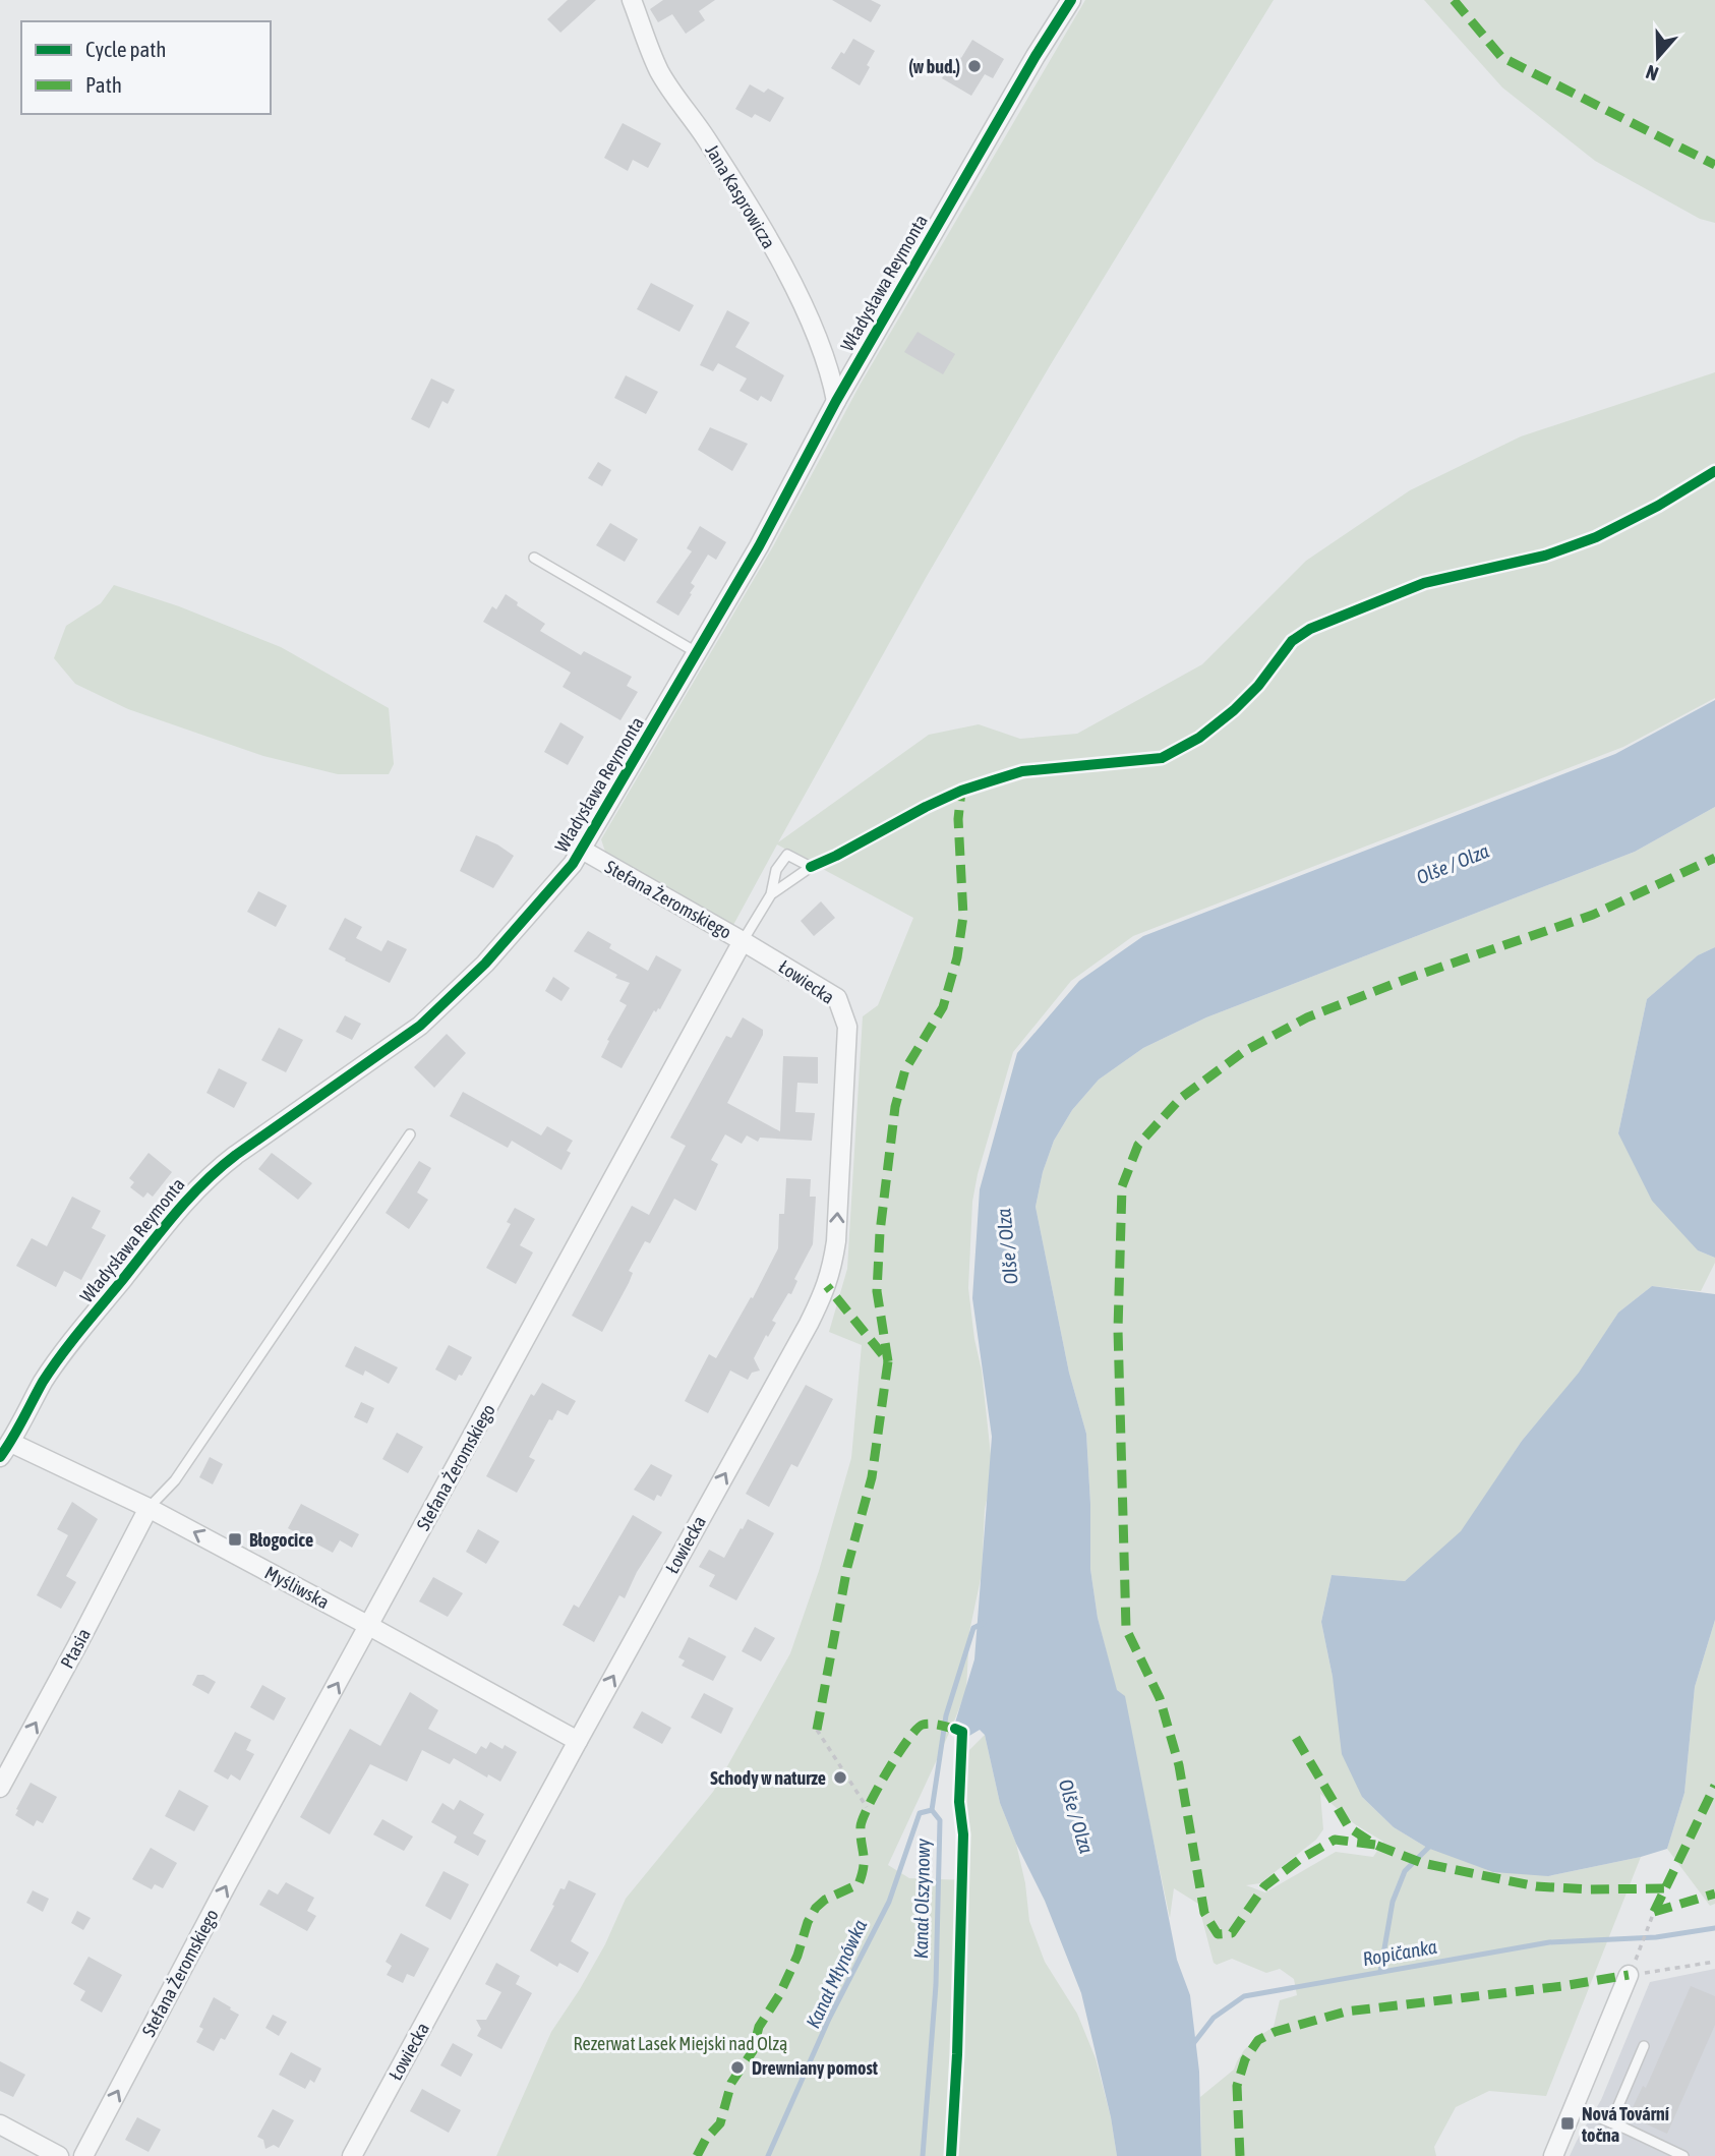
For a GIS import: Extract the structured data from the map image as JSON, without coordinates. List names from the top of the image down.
{
  "streets": {
    "street": [
      "Jana Kasprowicza",
      "Władysława Reymonta",
      "Stefana Żeromskiego",
      "Łowiecka",
      "Myśliwska",
      "Ptasia"
    ]
  },
  "crossings": [
    ["Jana Kasprowicza", "Władysława Reymonta"],
    ["Władysława Reymonta", "Stefana Żeromskiego"],
    ["Władysława Reymonta", "Myśliwska"],
    ["Stefana Żeromskiego", "Łowiecka"],
    ["Stefana Żeromskiego", "Myśliwska"],
    ["Łowiecka", "Myśliwska"],
    ["Myśliwska", "Ptasia"]
  ],
  "one_way": [
    "Stefana Żeromskiego",
    "Łowiecka",
    "Myśliwska",
    "Ptasia"
  ],
  "water": [
    "Olše / Olza",
    "Kanał Olszynowy",
    "Ropičanka",
    "Kanał Młynówka"
  ],
  "parks": ["Rezerwat Lasek Miejski nad Olzą"],
  "places": {
    "other": ["(w bud.)", "Schody w naturze", "Drewniany pomost"],
    "transit": ["Błogocice", "Nová Tovární točna"]
  },
  "legend": ["Cycle path", "Path"],
  "north": "bottom"
}
